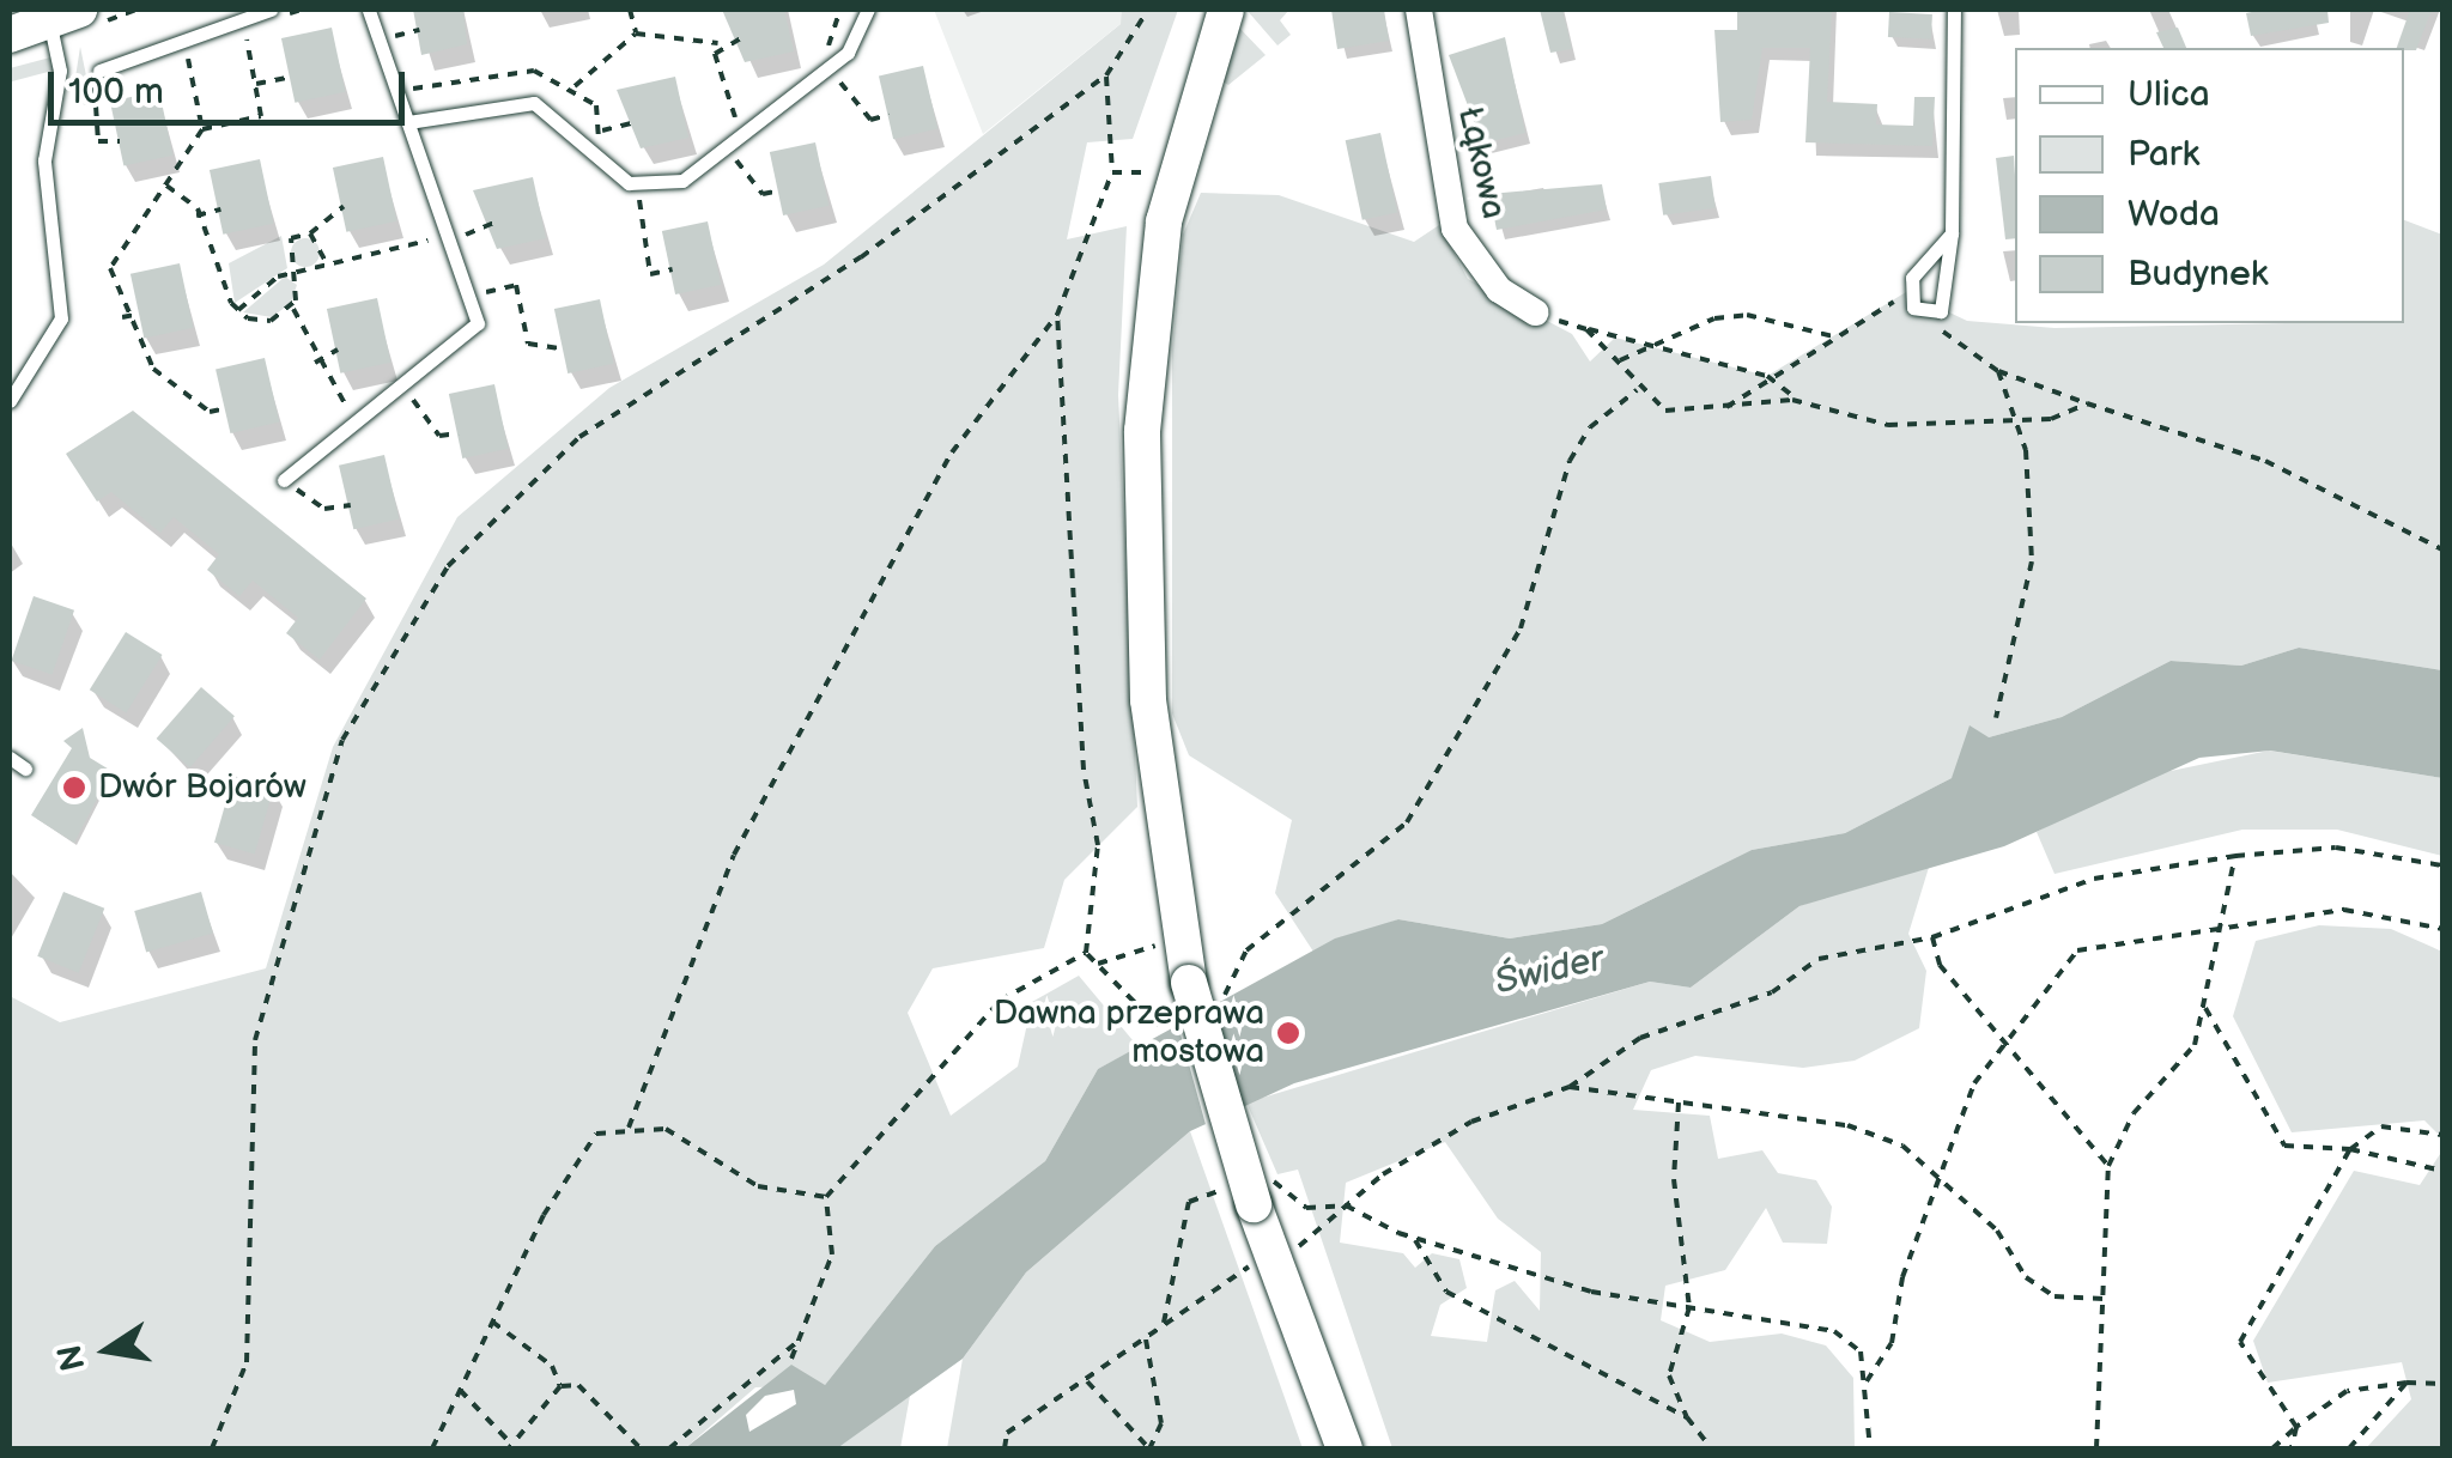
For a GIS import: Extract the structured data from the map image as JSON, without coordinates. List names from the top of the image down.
{
  "streets": {
    "street": ["Łąkowa"]
  },
  "water": ["Świder"],
  "places": ["Dwór Bojarów", "Dawna przeprawa mostowa"],
  "legend": [
    "Ulica",
    "Park",
    "Woda",
    "Budynek"
  ],
  "scale_bar": "100 m",
  "north": "left"
}
